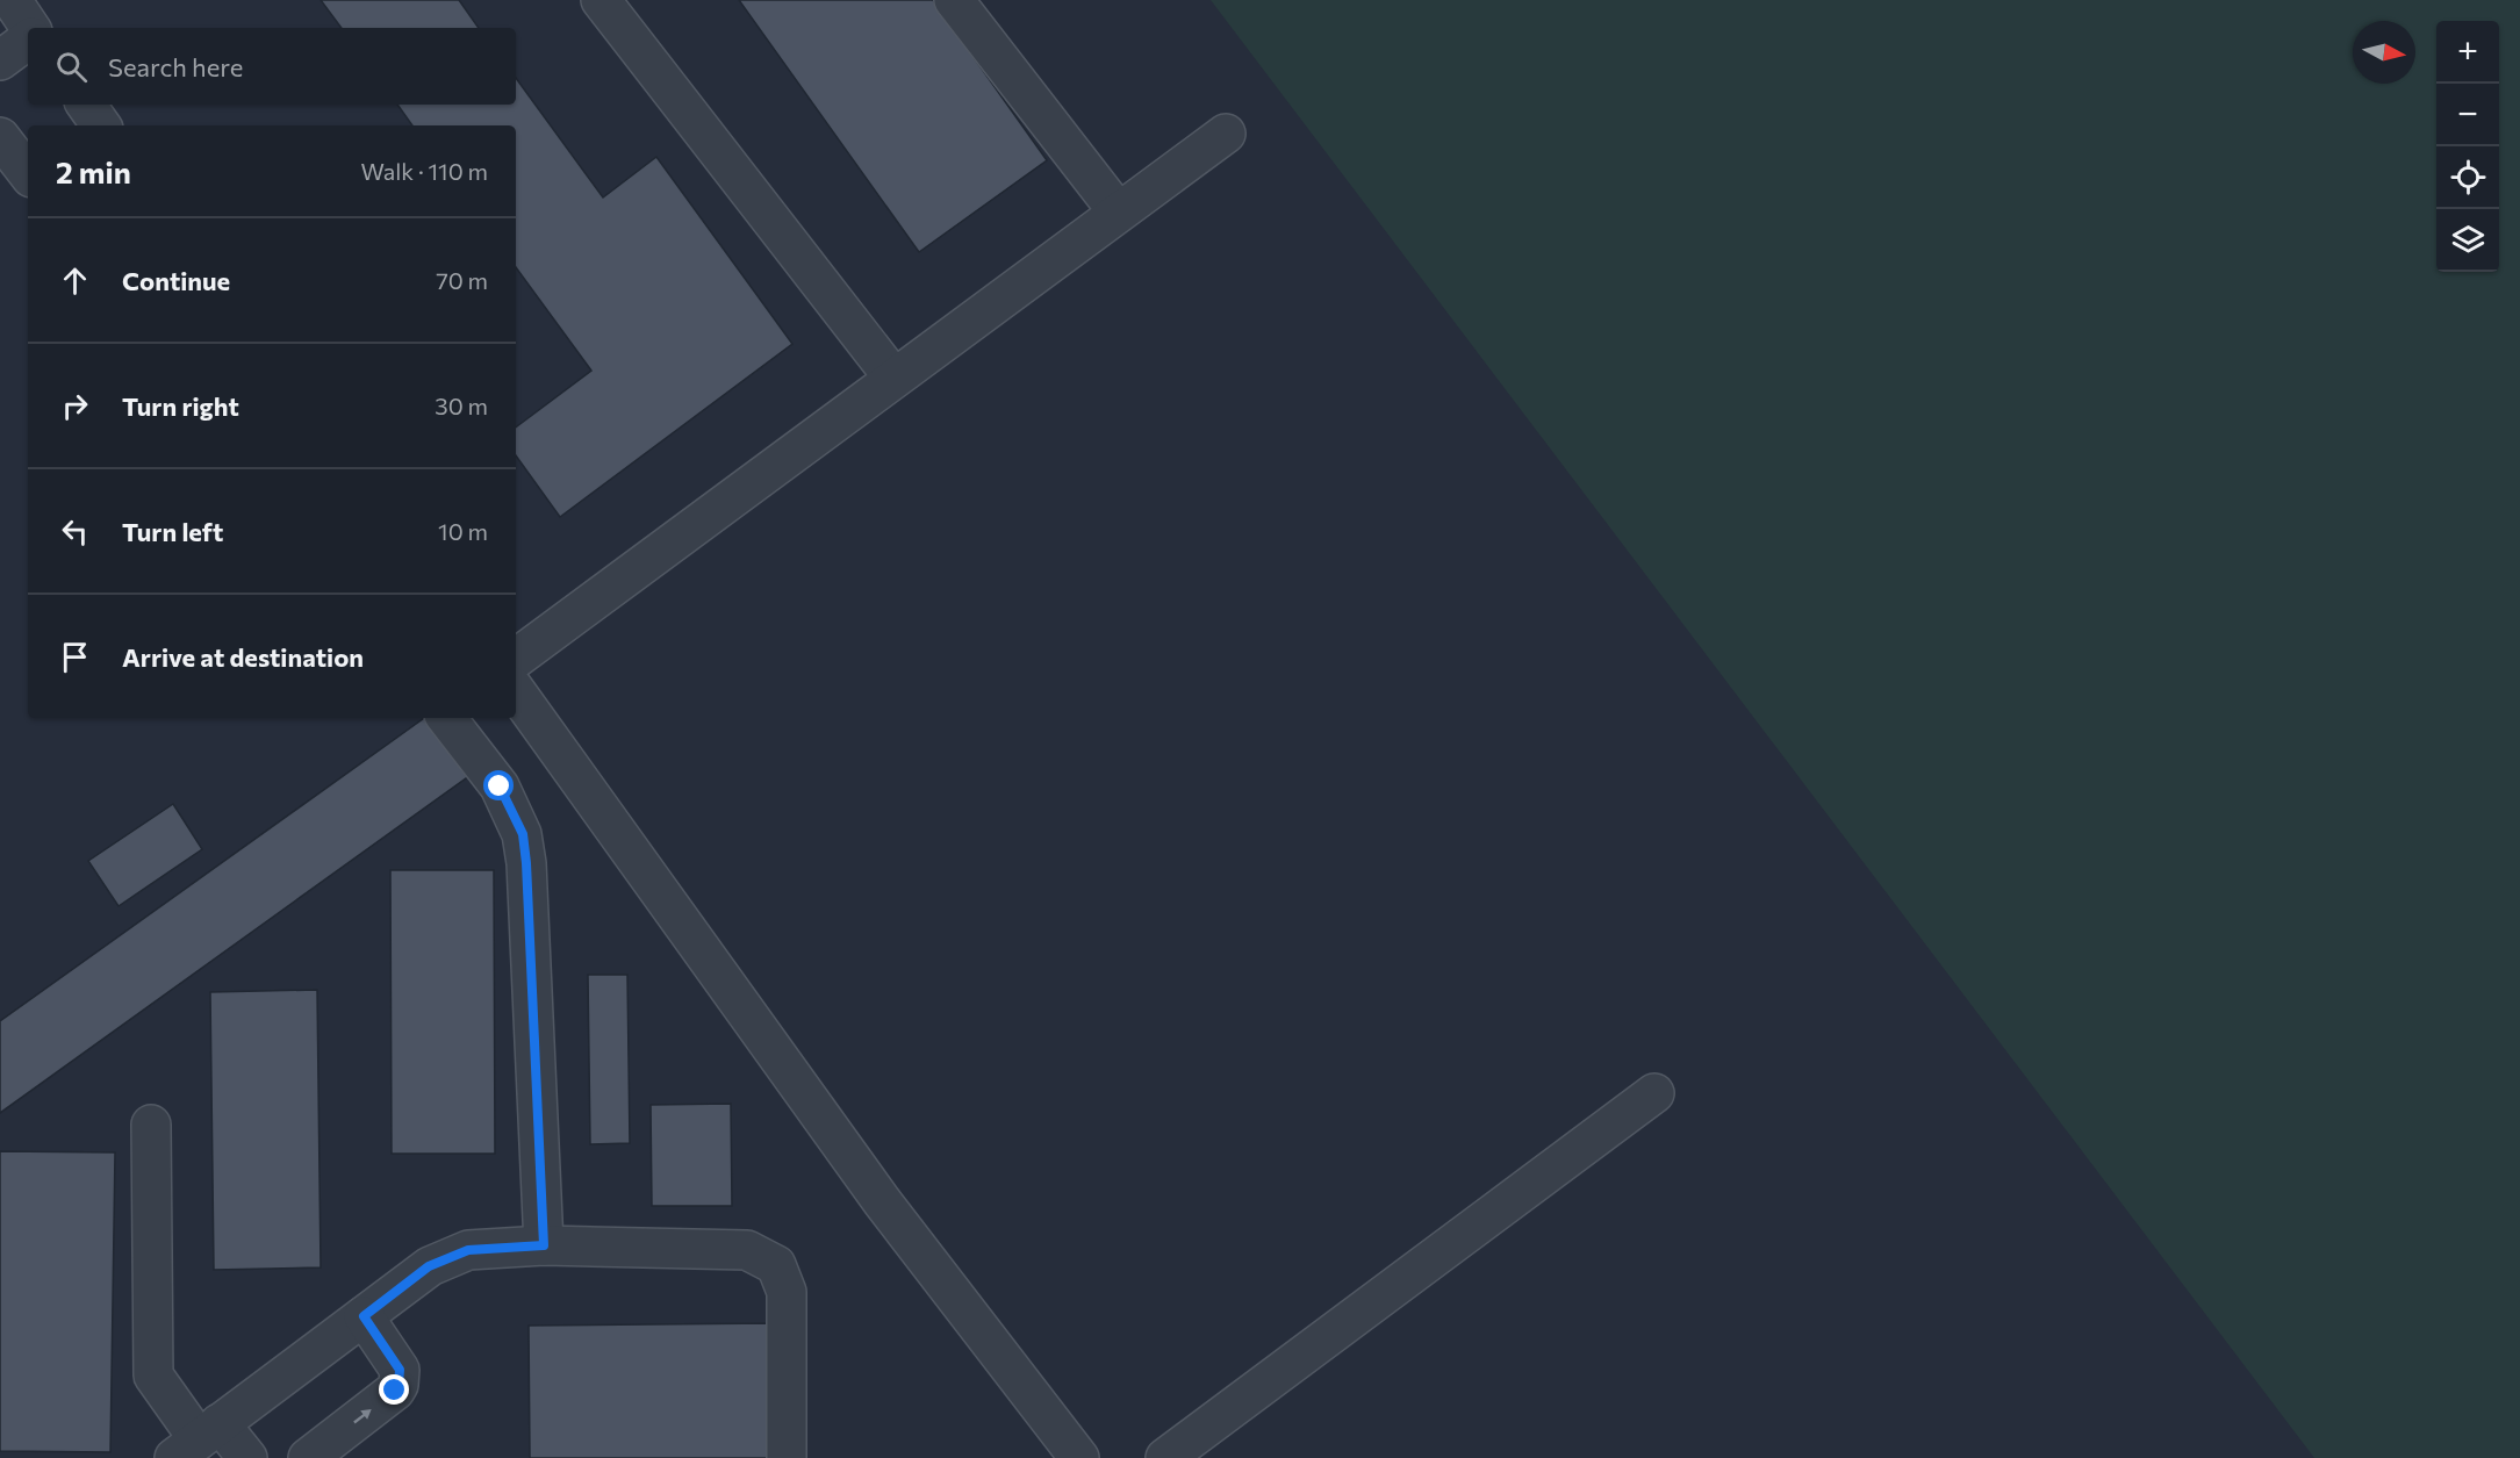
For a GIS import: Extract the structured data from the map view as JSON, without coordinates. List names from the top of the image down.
{
  "north": "right",
  "page": {
    "map_buttons": ["+", "−"],
    "search": "Search here",
    "heading": ["2 min", "Walk · 110 m"],
    "list": [
      ["Continue", "70 m"],
      ["Turn right", "30 m"],
      ["Turn left", "10 m"],
      "Arrive at destination"
    ]
  }
}
